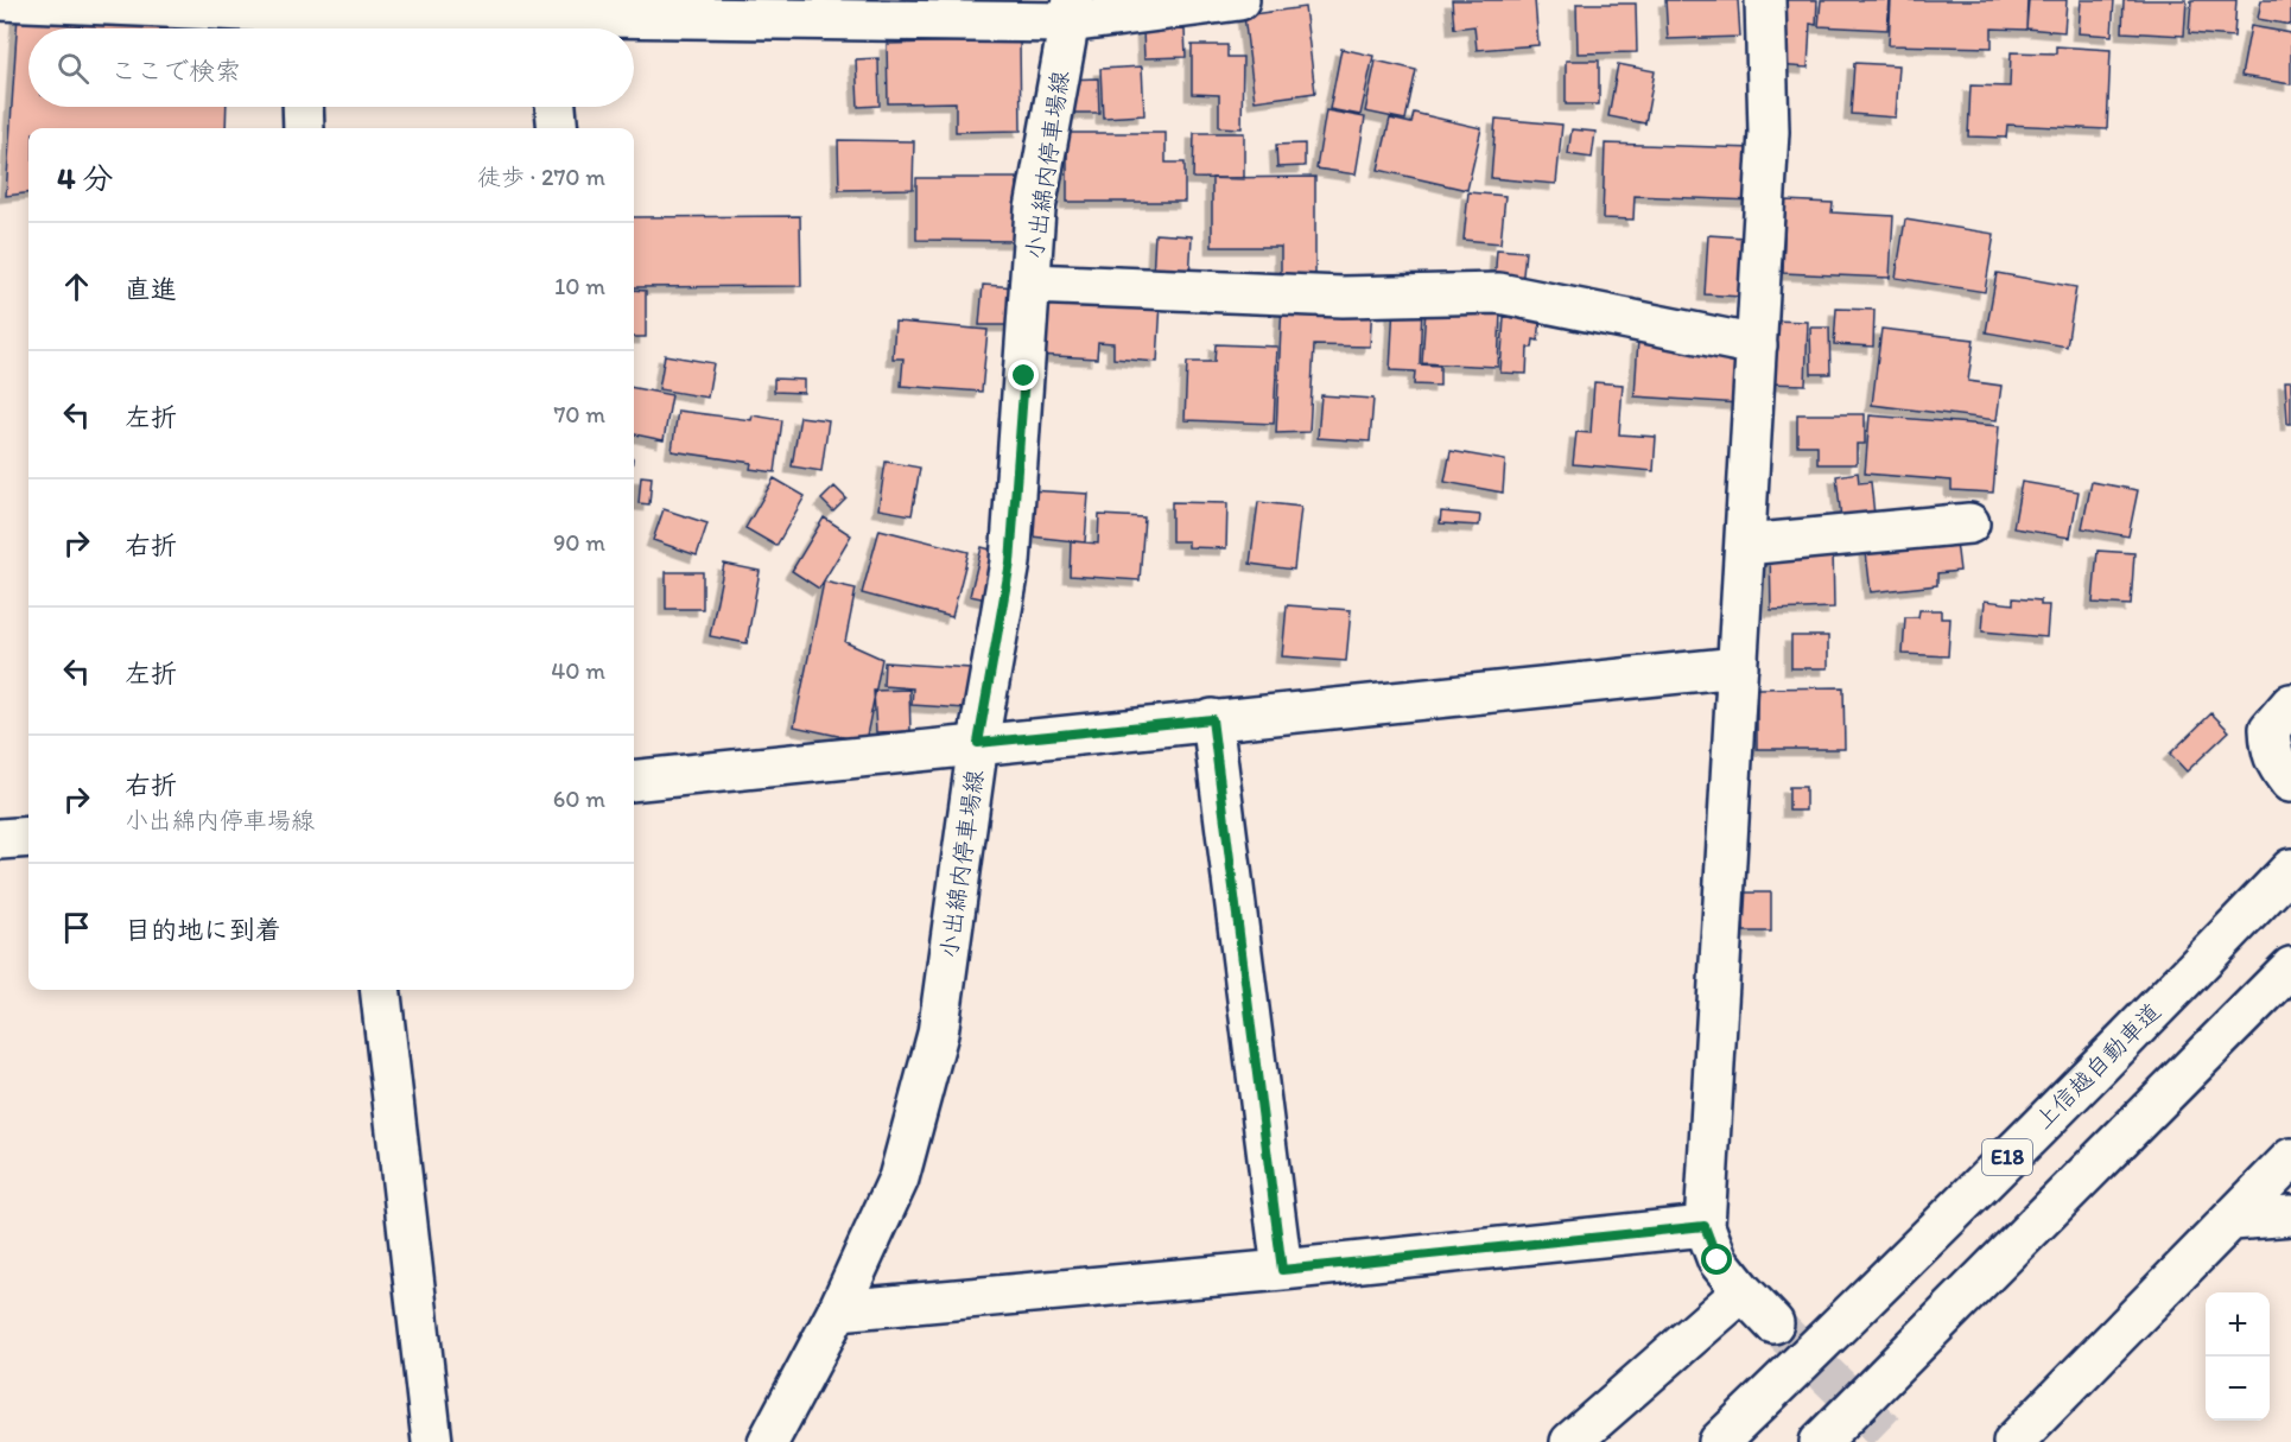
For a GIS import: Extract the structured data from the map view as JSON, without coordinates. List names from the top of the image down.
{
  "streets": {
    "main road": ["小出綿内停車場線", "上信越自動車道", "E18"]
  },
  "page": {
    "search": "ここで検索",
    "heading": ["4 分", "徒歩 · 270 m"],
    "list": [
      ["直進", "10 m"],
      ["左折", "70 m"],
      ["右折", "90 m"],
      ["左折", "40 m"],
      ["右折", "小出綿内停車場線", "60 m"],
      "目的地に到着"
    ],
    "map_buttons": ["+", "−"]
  }
}
